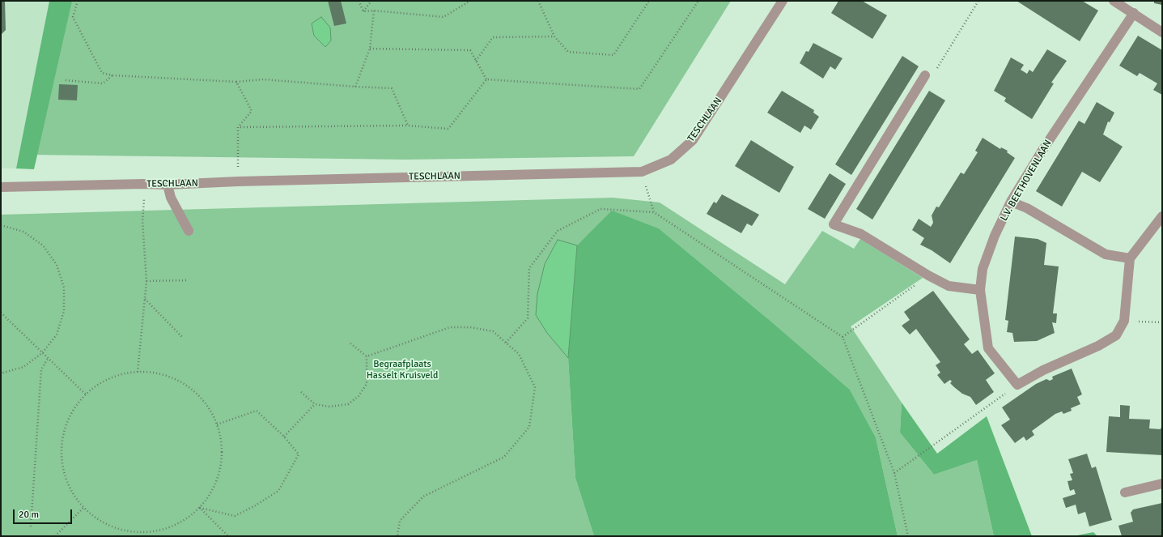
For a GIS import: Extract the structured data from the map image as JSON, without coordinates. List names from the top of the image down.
{
  "streets": {
    "street": ["TESCHLAAN", "L.V. BEETHOVENLAAN"]
  },
  "parks": ["Begraafplaats Hasselt Kruisveld"],
  "scale_bar": "20 m"
}
